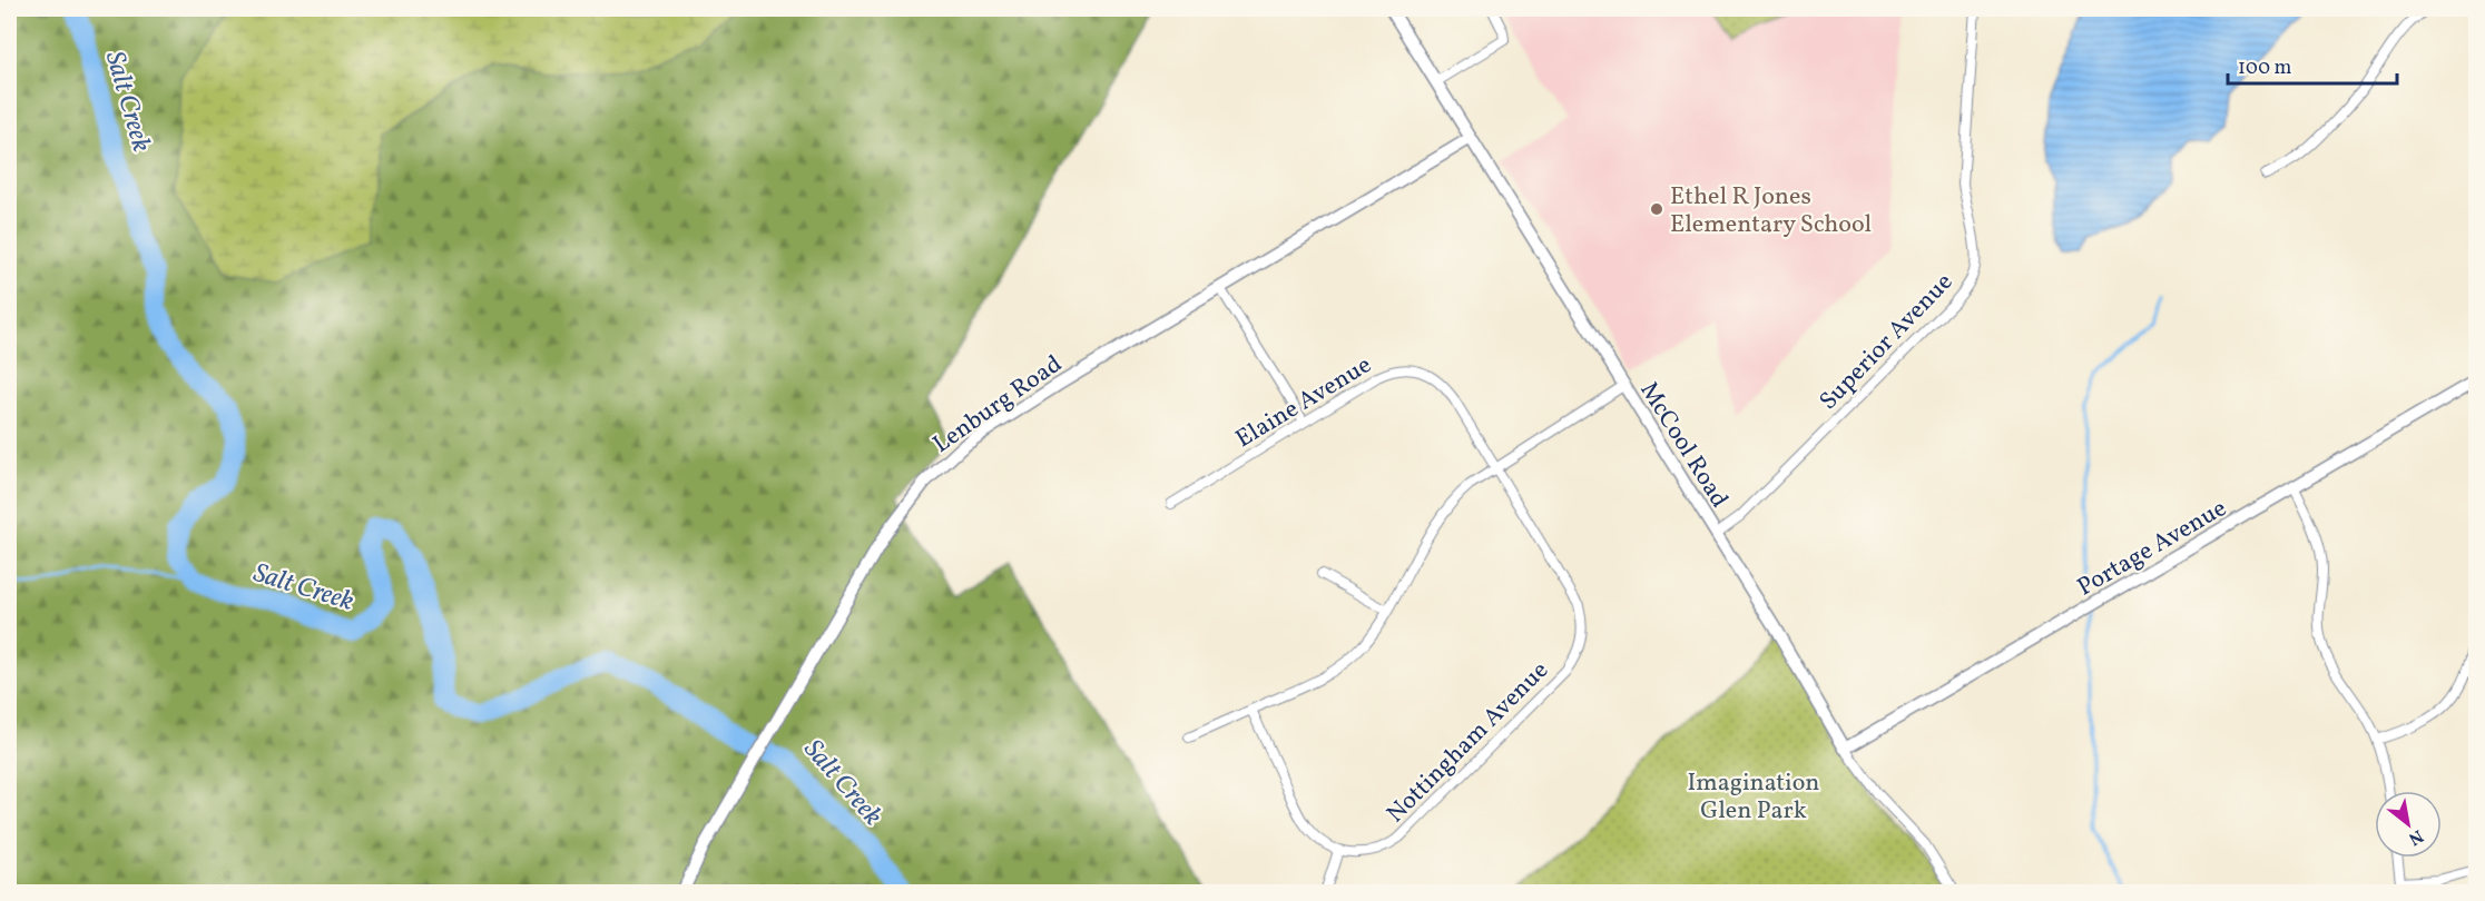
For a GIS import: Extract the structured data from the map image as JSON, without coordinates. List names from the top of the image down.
{
  "streets": {
    "street": [
      "Superior Avenue",
      "Elaine Avenue",
      "Lenburg Road",
      "McCool Road",
      "Portage Avenue",
      "Nottingham Avenue"
    ]
  },
  "crossings": [
    ["Superior Avenue", "McCool Road"],
    ["Elaine Avenue", "Nottingham Avenue"],
    ["Lenburg Road", "McCool Road"],
    ["McCool Road", "Portage Avenue"]
  ],
  "water": ["Salt Creek"],
  "parks": ["Imagination Glen Park"],
  "places": ["Ethel R Jones Elementary School"],
  "scale_bar": "100 m",
  "north": "bottom right"
}
